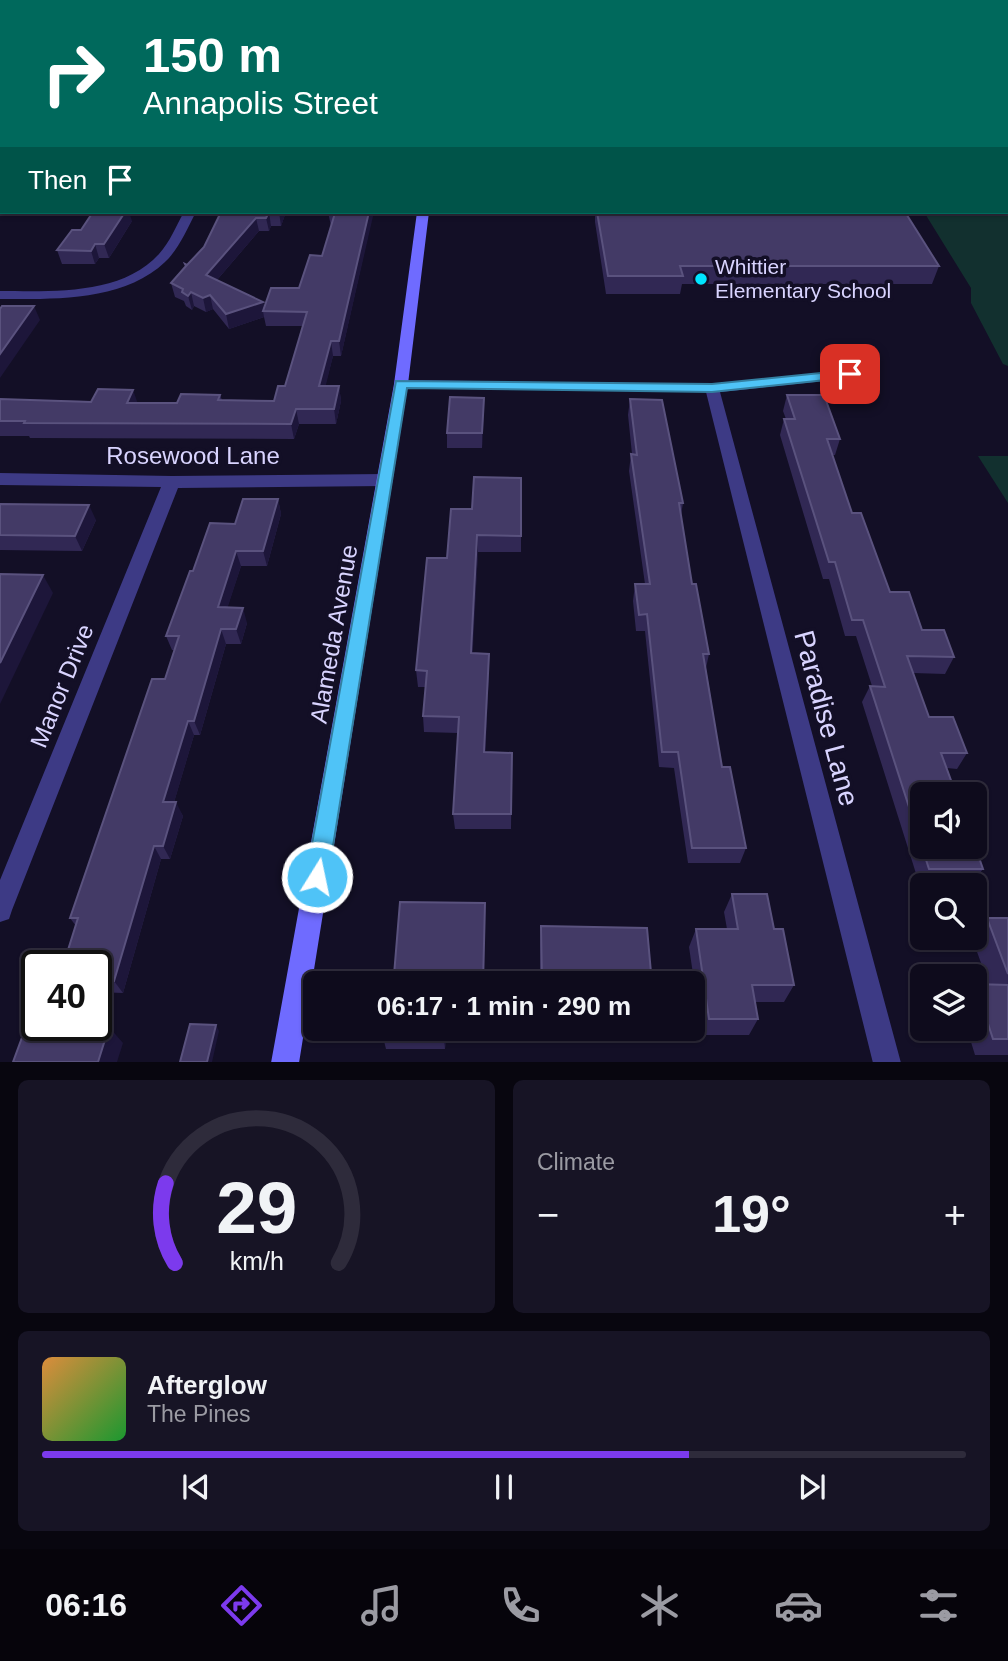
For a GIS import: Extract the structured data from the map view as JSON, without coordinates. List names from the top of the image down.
{
  "streets": {
    "street": [
      "Rosewood Lane",
      "Alameda Avenue",
      "Manor Drive",
      "Paradise Lane"
    ]
  },
  "crossings": [
    ["Rosewood Lane", "Alameda Avenue"],
    ["Rosewood Lane", "Manor Drive"]
  ],
  "places": ["Whittier Elementary School"],
  "page": {
    "turn": ["150 m", "Annapolis Street"],
    "then": "Then",
    "limit": "40",
    "trip": "06:17 · 1 min · 290 m",
    "tile": "Climate",
    "heat": ["−", "19°", "+"],
    "song": ["Afterglow", "The Pines"],
    "tabs": "06:16",
    "gauge": ["29", "km/h"]
  }
}
